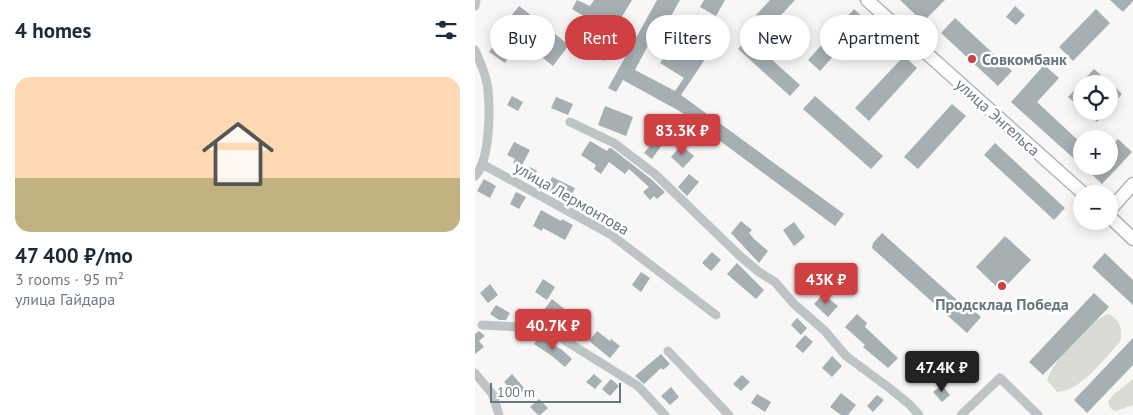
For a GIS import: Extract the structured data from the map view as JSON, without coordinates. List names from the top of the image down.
{
  "streets": {
    "main road": ["улица Энгельса"],
    "street": ["улица Лермонтова"]
  },
  "places": ["Совкомбанк", "Продсклад Победа"],
  "scale_bar": "100 m",
  "page": {
    "heading": "4 homes",
    "chip": [
      "Buy",
      "Rent",
      "Filters",
      "New",
      "Apartment"
    ],
    "list": [
      {
        "name": "47 400 ₽/mo",
        "note": "3 rooms · 95 m² · улица Гайдара"
      }
    ],
    "map_buttons": ["+", "−"],
    "price": [
      "83.3K ₽",
      "43K ₽",
      "40.7K ₽",
      "47.4K ₽"
    ],
    "scale": "100 m"
  }
}
